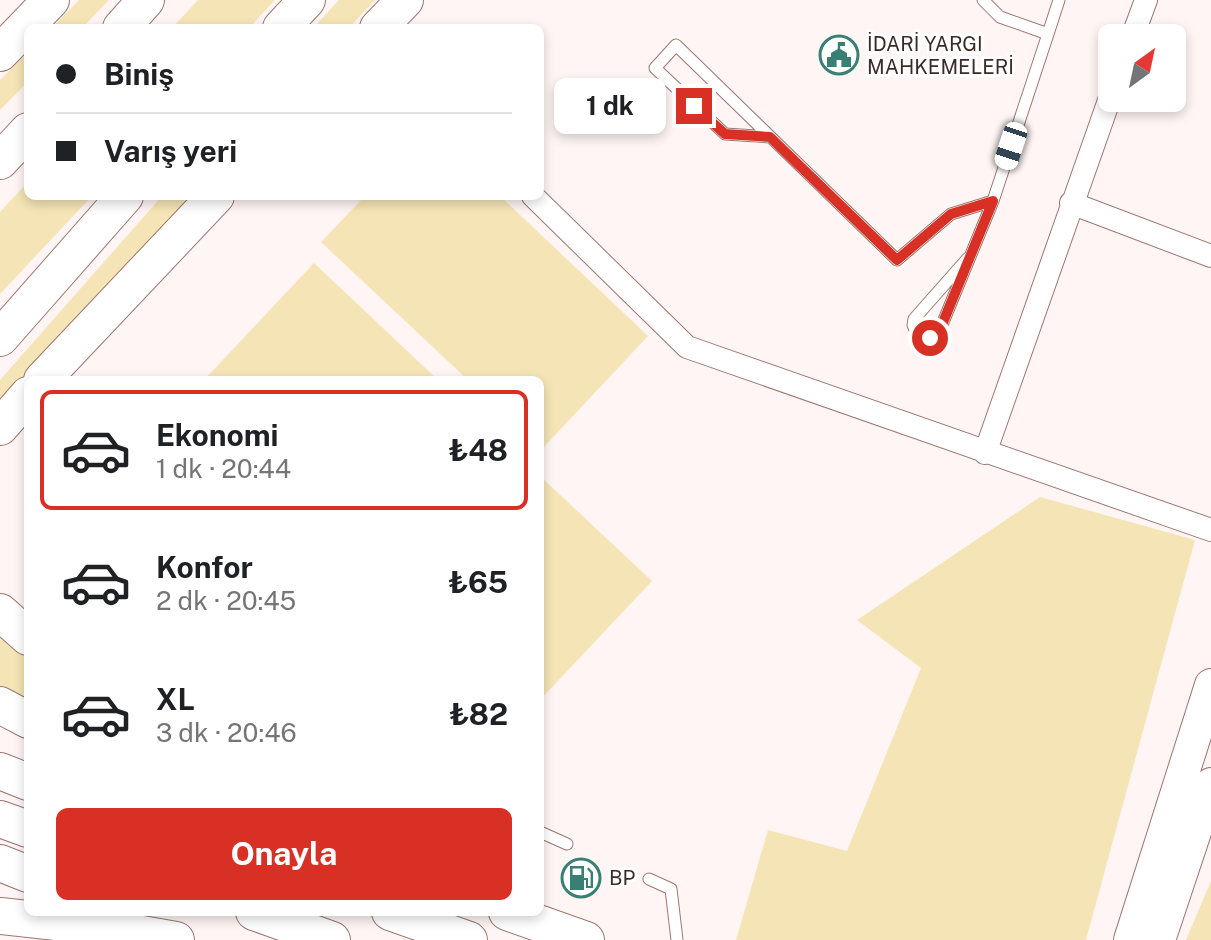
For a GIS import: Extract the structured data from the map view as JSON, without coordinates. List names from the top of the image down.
{
  "places": {
    "public building": ["İDARİ YARGI MAHKEMELERİ"],
    "fuel station": ["BP"]
  },
  "north": "top right",
  "page": {
    "banner": ["Biniş", "Varış yeri"],
    "bubble": "1 dk",
    "list": [
      {
        "name": "Ekonomi",
        "note": "1 dk · 20:44",
        "value": "₺48"
      },
      {
        "name": "Konfor",
        "note": "2 dk · 20:45",
        "value": "₺65"
      },
      {
        "name": "XL",
        "note": "3 dk · 20:46",
        "value": "₺82"
      }
    ],
    "buttons": "Onayla"
  }
}
